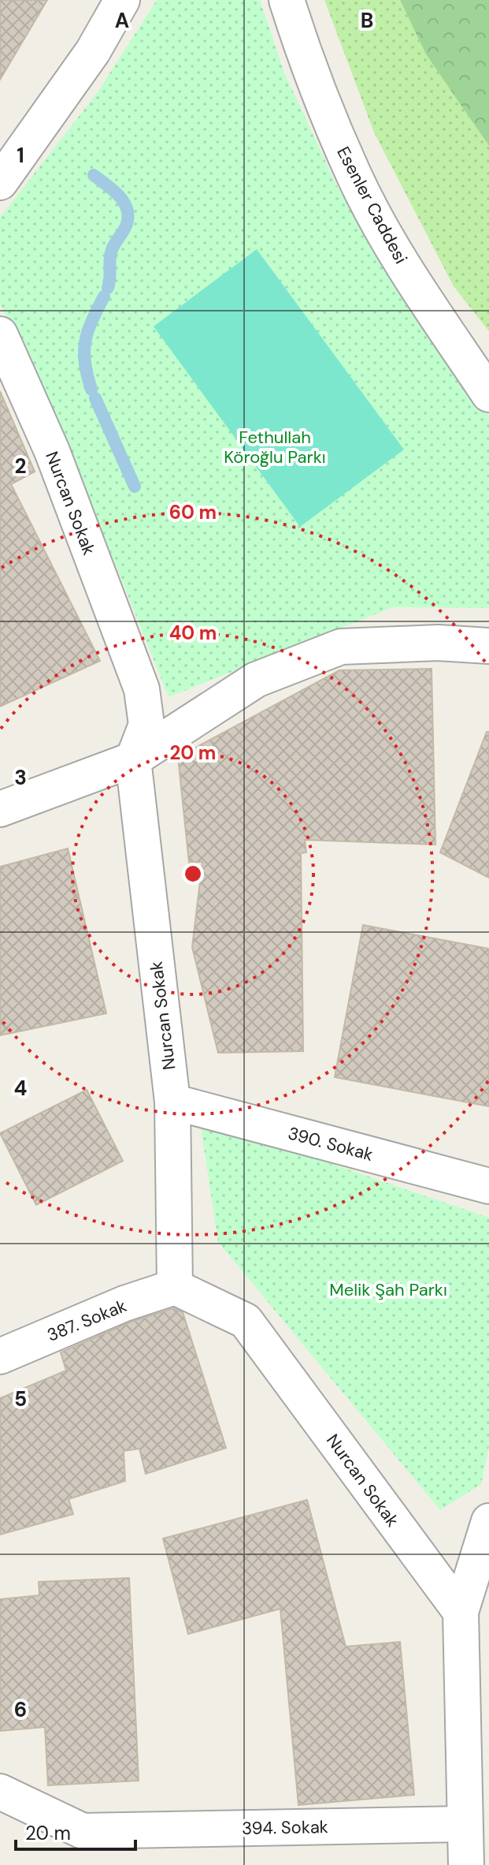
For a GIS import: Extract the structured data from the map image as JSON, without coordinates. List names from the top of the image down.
{
  "streets": {
    "street": [
      "Esenler Caddesi",
      "Nurcan Sokak",
      "390. Sokak",
      "387. Sokak",
      "394. Sokak"
    ]
  },
  "crossings": [
    ["Nurcan Sokak", "390. Sokak"],
    ["Nurcan Sokak", "387. Sokak"]
  ],
  "parks": ["Fethullah Köroğlu Parkı", "Melik Şah Parkı"],
  "scale_bar": "20 m",
  "grid": {
    "columns": ["A", "B"],
    "rows": [
      "1",
      "2",
      "3",
      "4",
      "5",
      "6"
    ]
  },
  "rings": ["60 m", "40 m", "20 m"]
}
